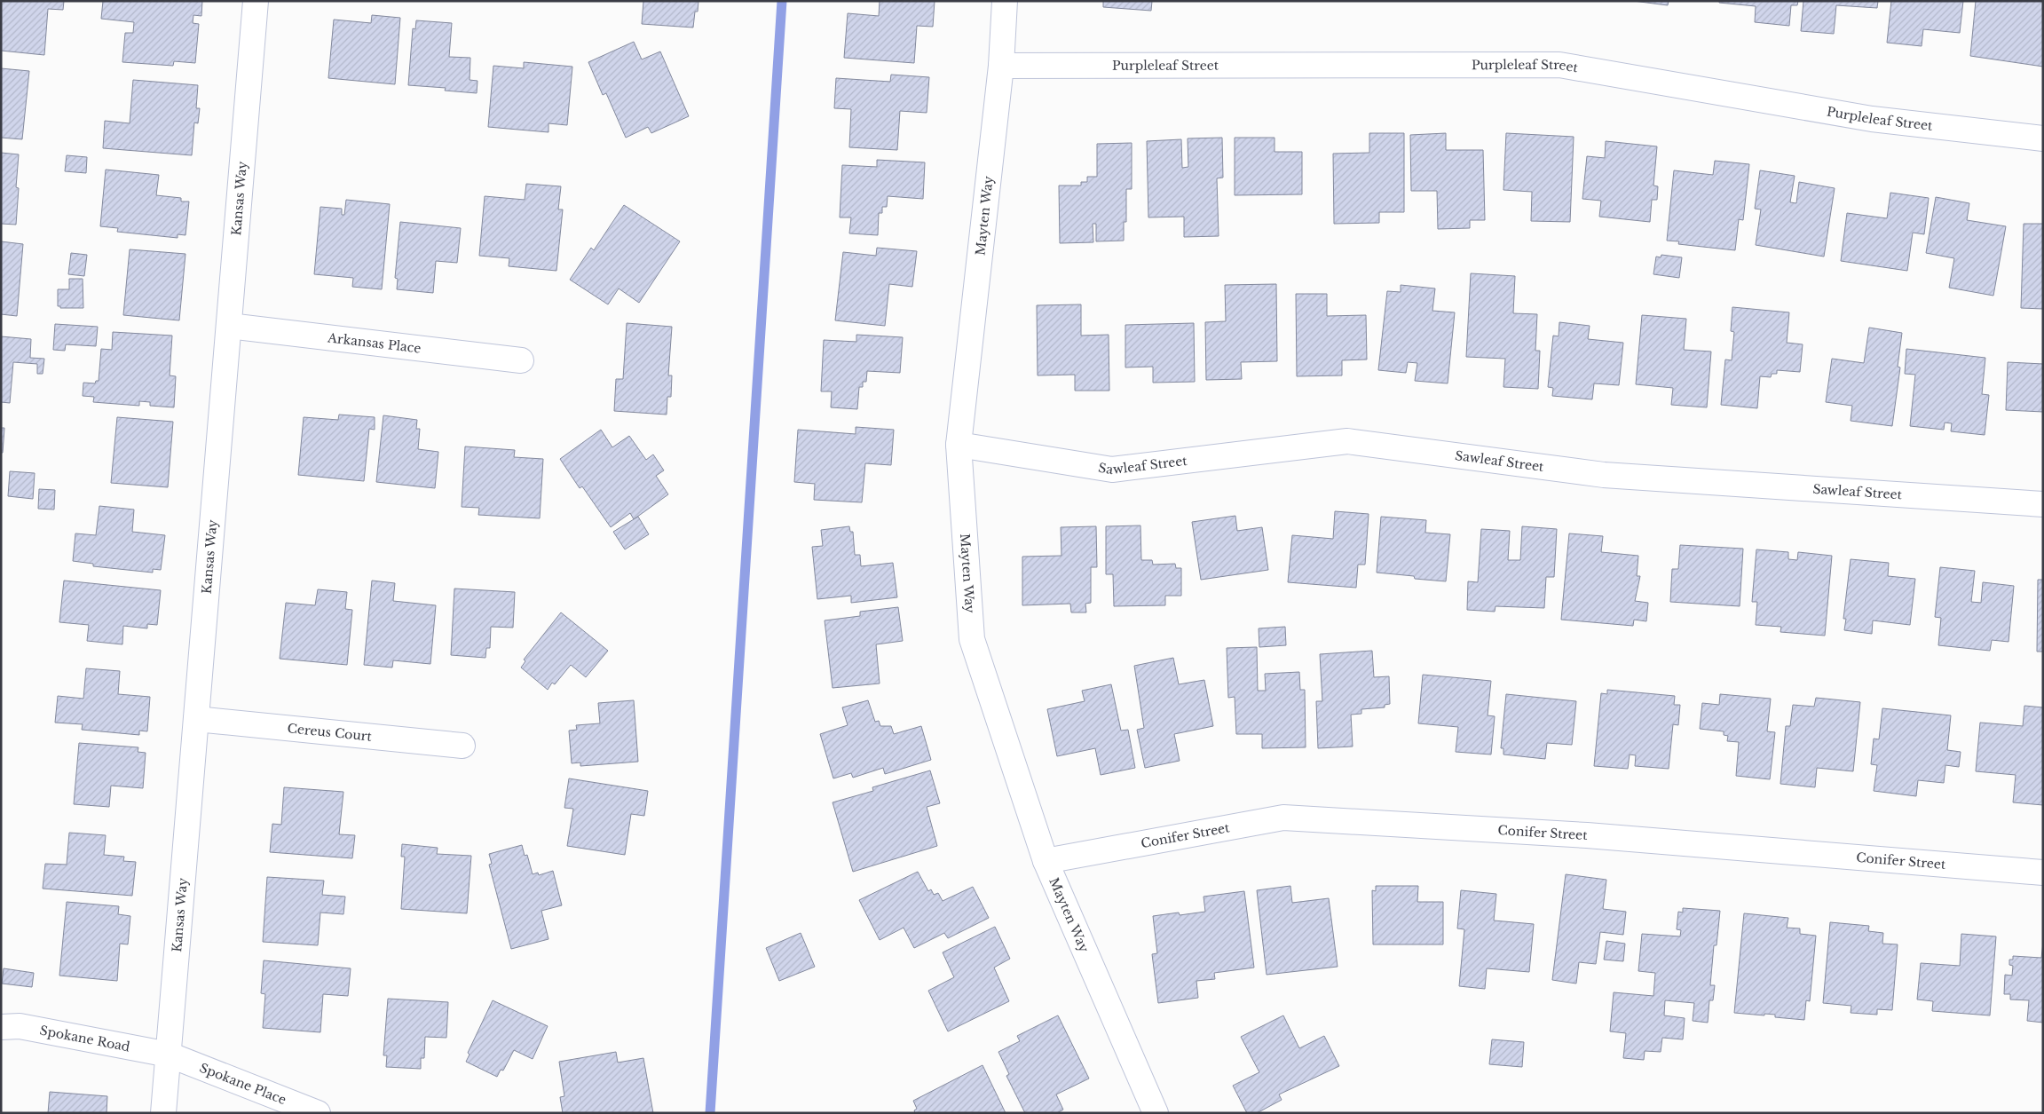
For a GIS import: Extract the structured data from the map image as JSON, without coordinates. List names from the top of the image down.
{
  "streets": {
    "street": [
      "Purpleleaf Street",
      "Kansas Way",
      "Mayten Way",
      "Arkansas Place",
      "Sawleaf Street",
      "Cereus Court",
      "Conifer Street",
      "Spokane Road",
      "Spokane Place"
    ]
  },
  "crossings": [
    ["Purpleleaf Street", "Mayten Way"],
    ["Kansas Way", "Arkansas Place"],
    ["Kansas Way", "Cereus Court"],
    ["Kansas Way", "Spokane Road"],
    ["Kansas Way", "Spokane Place"],
    ["Mayten Way", "Sawleaf Street"],
    ["Mayten Way", "Conifer Street"],
    ["Spokane Road", "Spokane Place"]
  ]
}
